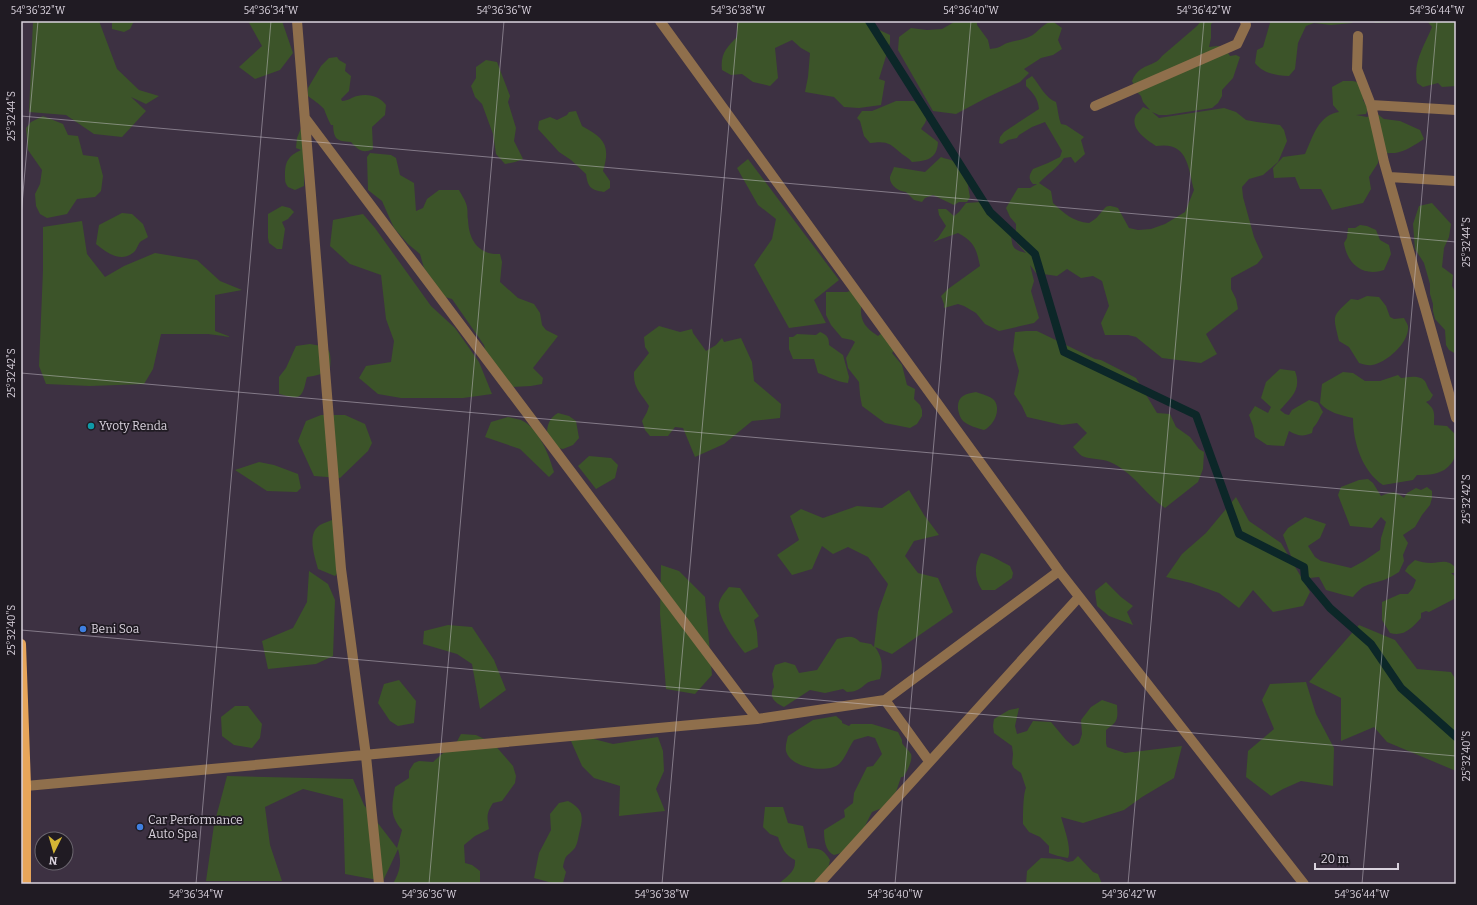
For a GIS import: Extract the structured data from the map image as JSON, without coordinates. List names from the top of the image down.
{
  "places": ["Yvoty Renda", "Beni Soa", "Car Performance Auto Spa"],
  "scale_bar": "20 m",
  "north": "bottom",
  "coordinates": [
    "54°36'32\"W",
    "54°36'34\"W",
    "54°36'36\"W",
    "54°36'38\"W",
    "54°36'40\"W",
    "54°36'42\"W",
    "54°36'44\"W",
    "25°32'44\"S",
    "25°32'42\"S",
    "25°32'40\"S"
  ]
}
